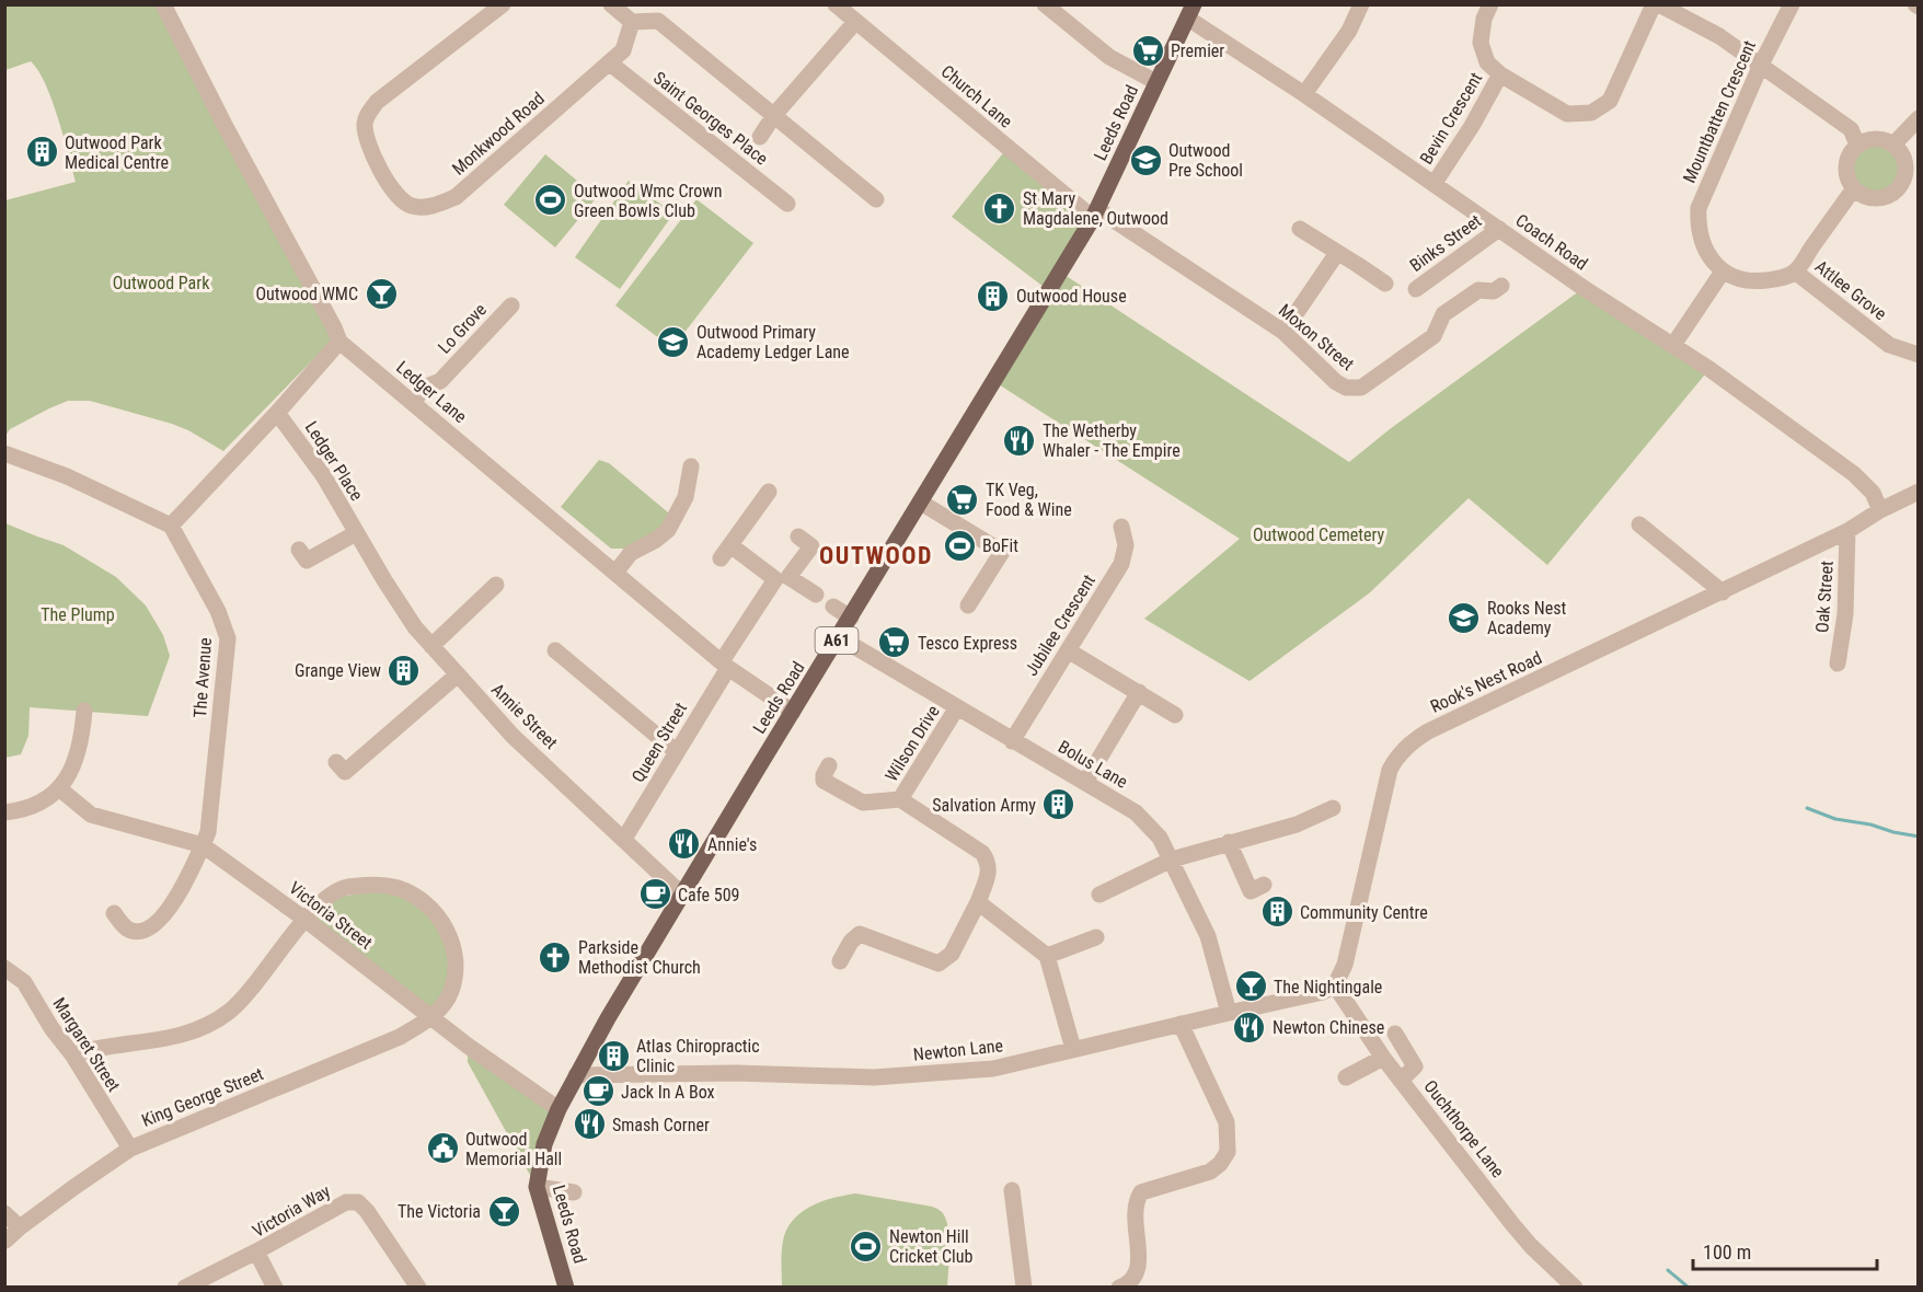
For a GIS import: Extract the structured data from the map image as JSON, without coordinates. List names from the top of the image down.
{
  "streets": {
    "main road": ["Leeds Road", "A61"],
    "street": [
      "Church Lane",
      "Mountbatten Crescent",
      "Saint Georges Place",
      "Bevin Crescent",
      "Monkwood Road",
      "Coach Road",
      "Binks Street",
      "Attlee Grove",
      "Lo Grove",
      "Moxon Street",
      "Ledger Lane",
      "Ledger Place",
      "Oak Street",
      "Jubilee Crescent",
      "The Avenue",
      "Rook's Nest Road",
      "Annie Street",
      "Queen Street",
      "Wilson Drive",
      "Bolus Lane",
      "Victoria Street",
      "Margaret Street",
      "Newton Lane",
      "King George Street",
      "Ouchthorpe Lane",
      "Victoria Way"
    ]
  },
  "crossings": [
    ["Church Lane", "Leeds Road"],
    ["Church Lane", "Moxon Street"],
    ["Saint Georges Place", "Monkwood Road"],
    ["Bevin Crescent", "Coach Road"],
    ["Leeds Road", "Coach Road"],
    ["Leeds Road", "Moxon Street"],
    ["Leeds Road", "Ledger Lane"],
    ["Leeds Road", "Annie Street"],
    ["Leeds Road", "Bolus Lane"],
    ["Leeds Road", "Victoria Street"],
    ["Leeds Road", "Newton Lane"],
    ["Coach Road", "Binks Street"],
    ["Coach Road", "Rook's Nest Road"],
    ["Lo Grove", "Ledger Lane"],
    ["Ledger Lane", "Queen Street"],
    ["Ledger Place", "Annie Street"],
    ["Oak Street", "Rook's Nest Road"],
    ["Jubilee Crescent", "Bolus Lane"],
    ["The Avenue", "Victoria Street"],
    ["Rook's Nest Road", "Newton Lane"],
    ["Rook's Nest Road", "Ouchthorpe Lane"],
    ["Annie Street", "Queen Street"],
    ["Wilson Drive", "Bolus Lane"],
    ["Bolus Lane", "Newton Lane"],
    ["Victoria Street", "King George Street"],
    ["Margaret Street", "King George Street"],
    ["Newton Lane", "Ouchthorpe Lane"]
  ],
  "districts": ["OUTWOOD"],
  "parks": ["Outwood Park", "Outwood Cemetery", "The Plump"],
  "places": {
    "supermarket": ["Premier", "TK Veg, Food & Wine", "Tesco Express"],
    "building": [
      "Outwood Park Medical Centre",
      "Outwood House",
      "Grange View",
      "Salvation Army",
      "Community Centre",
      "Atlas Chiropractic Clinic"
    ],
    "school or university": ["Outwood Pre School", "Outwood Primary Academy Ledger Lane", "Rooks Nest Academy"],
    "sports": ["Outwood Wmc Crown Green Bowls Club", "BoFit", "Newton Hill Cricket Club"],
    "church": ["St Mary Magdalene, Outwood", "Parkside Methodist Church"],
    "bar": ["Outwood WMC", "The Nightingale", "The Victoria"],
    "restaurant": [
      "The Wetherby Whaler - The Empire",
      "Annie's",
      "Newton Chinese",
      "Smash Corner"
    ],
    "cafe": ["Cafe 509", "Jack In A Box"],
    "public building": ["Outwood Memorial Hall"]
  },
  "scale_bar": "100 m"
}
